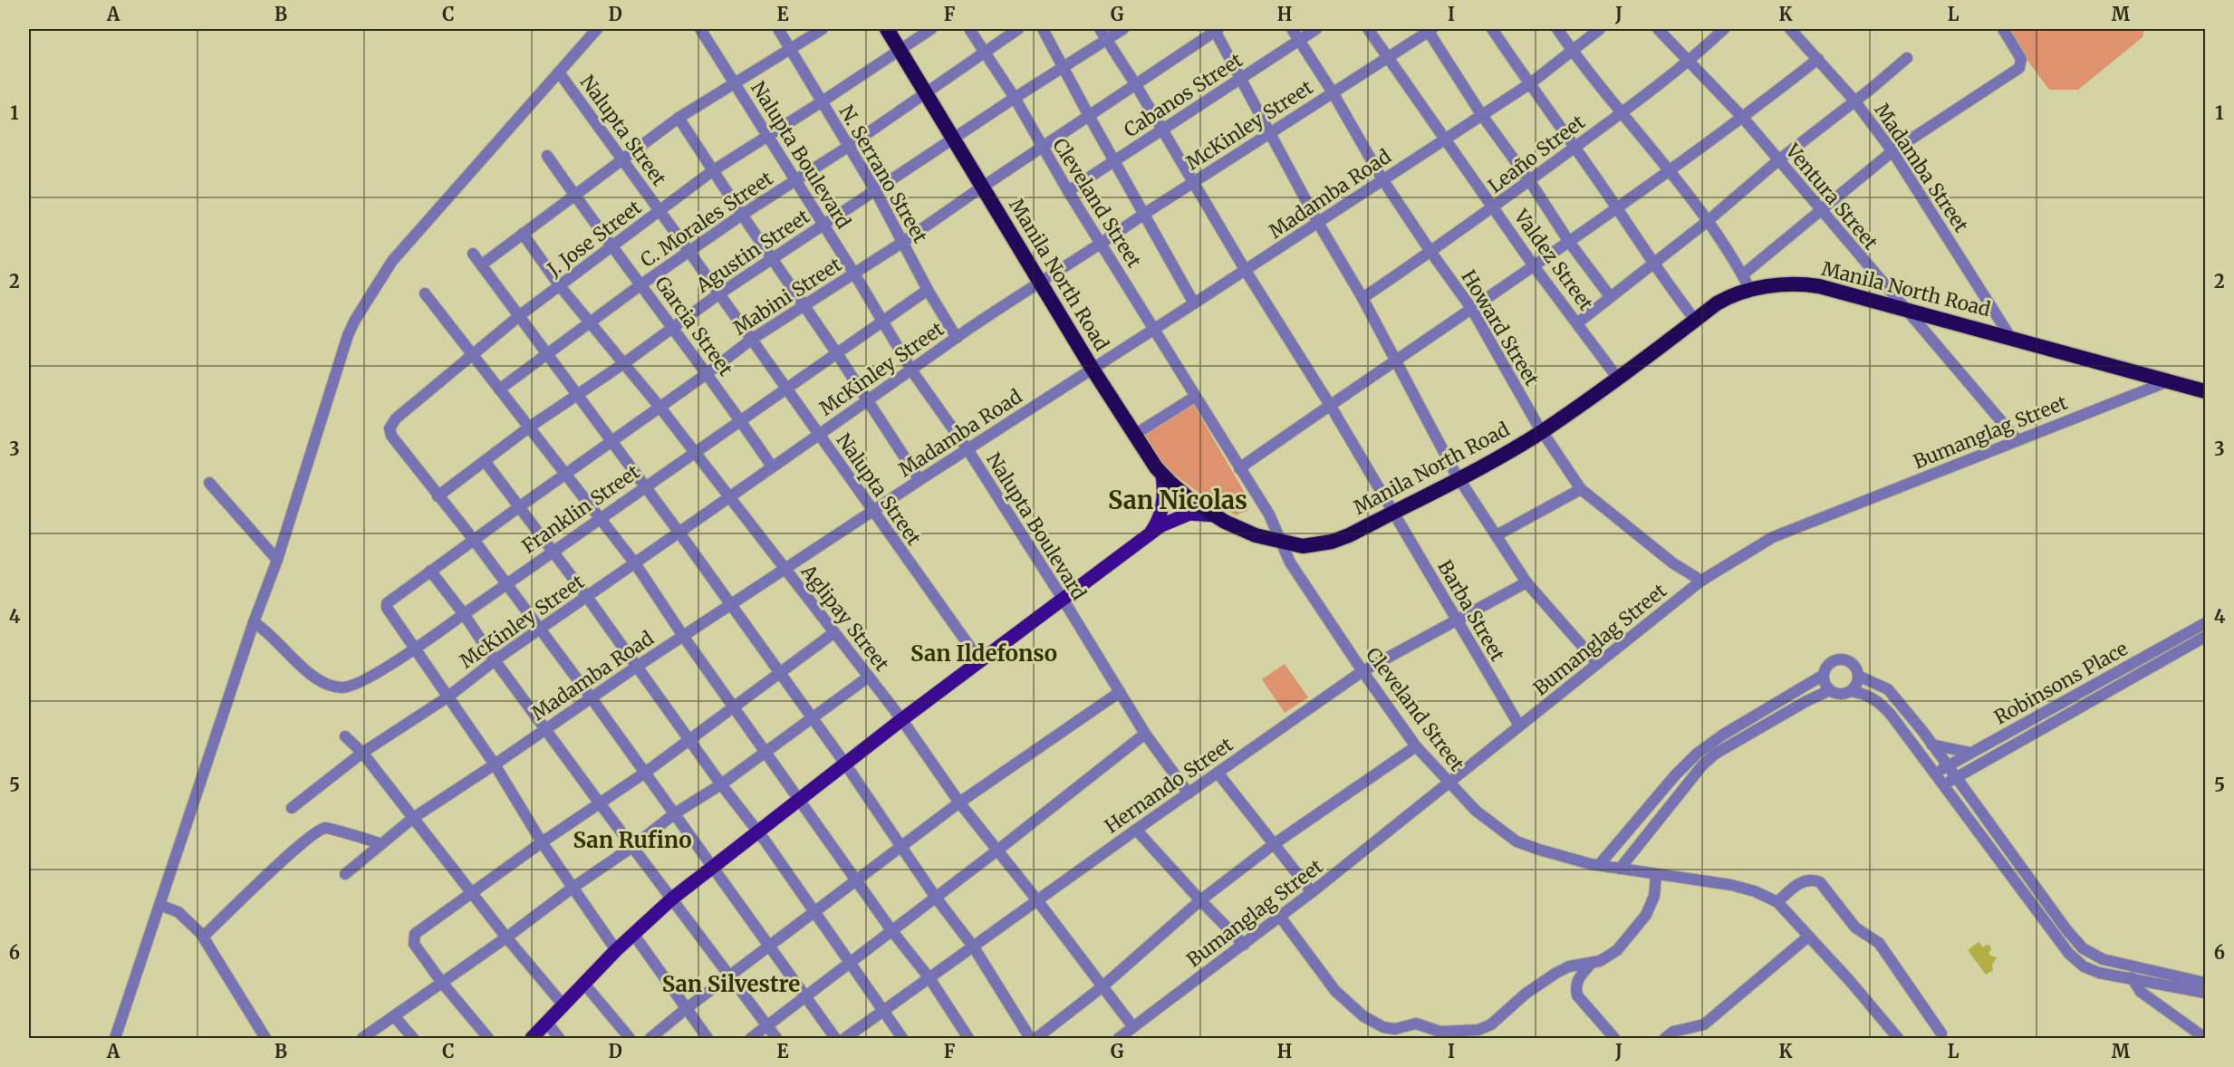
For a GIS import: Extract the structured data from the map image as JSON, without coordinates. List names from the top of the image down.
{
  "streets": {
    "highway": ["Manila North Road"],
    "street": [
      "Cabanos Street",
      "McKinley Street",
      "Nalupta Street",
      "Leaño Street",
      "Nalupta Boulevard",
      "Madamba Street",
      "N. Serrano Street",
      "Madamba Road",
      "Ventura Street",
      "Cleveland Street",
      "C. Morales Street",
      "J. Jose Street",
      "Agustin Street",
      "Valdez Street",
      "Mabini Street",
      "Garcia Street",
      "Howard Street",
      "Bumanglag Street",
      "Franklin Street",
      "Barba Street",
      "Aglipay Street",
      "Robinsons Place",
      "Hernando Street"
    ]
  },
  "crossings": [
    ["Cabanos Street", "Cleveland Street"],
    ["Cabanos Street", "Howard Street"],
    ["Cabanos Street", "Barba Street"],
    ["McKinley Street", "Nalupta Street"],
    ["McKinley Street", "Nalupta Boulevard"],
    ["McKinley Street", "N. Serrano Street"],
    ["McKinley Street", "Cleveland Street"],
    ["McKinley Street", "Valdez Street"],
    ["McKinley Street", "Manila North Road"],
    ["McKinley Street", "Garcia Street"],
    ["McKinley Street", "Howard Street"],
    ["McKinley Street", "Barba Street"],
    ["McKinley Street", "Aglipay Street"],
    ["Nalupta Street", "Madamba Road"],
    ["Nalupta Street", "C. Morales Street"],
    ["Nalupta Street", "J. Jose Street"],
    ["Nalupta Street", "Agustin Street"],
    ["Nalupta Street", "Mabini Street"],
    ["Nalupta Street", "Franklin Street"],
    ["Leaño Street", "Ventura Street"],
    ["Leaño Street", "Valdez Street"],
    ["Leaño Street", "Howard Street"],
    ["Nalupta Boulevard", "Madamba Road"],
    ["Nalupta Boulevard", "C. Morales Street"],
    ["Nalupta Boulevard", "J. Jose Street"],
    ["Nalupta Boulevard", "Agustin Street"],
    ["Nalupta Boulevard", "Mabini Street"],
    ["Nalupta Boulevard", "Franklin Street"],
    ["Nalupta Boulevard", "Hernando Street"],
    ["Madamba Street", "Manila North Road"],
    ["N. Serrano Street", "C. Morales Street"],
    ["N. Serrano Street", "J. Jose Street"],
    ["N. Serrano Street", "Agustin Street"],
    ["N. Serrano Street", "Mabini Street"],
    ["N. Serrano Street", "Franklin Street"],
    ["Madamba Road", "Cleveland Street"],
    ["Madamba Road", "Valdez Street"],
    ["Madamba Road", "Manila North Road"],
    ["Madamba Road", "Howard Street"],
    ["Madamba Road", "Barba Street"],
    ["Madamba Road", "Aglipay Street"],
    ["Ventura Street", "Manila North Road"],
    ["Ventura Street", "Bumanglag Street"],
    ["Cleveland Street", "C. Morales Street"],
    ["Cleveland Street", "Agustin Street"],
    ["Cleveland Street", "Manila North Road"],
    ["Cleveland Street", "Mabini Street"],
    ["Cleveland Street", "Bumanglag Street"],
    ["Cleveland Street", "Hernando Street"],
    ["C. Morales Street", "Manila North Road"],
    ["C. Morales Street", "Garcia Street"],
    ["C. Morales Street", "Aglipay Street"],
    ["J. Jose Street", "Agustin Street"],
    ["J. Jose Street", "Manila North Road"],
    ["J. Jose Street", "Garcia Street"],
    ["J. Jose Street", "Aglipay Street"],
    ["Agustin Street", "Manila North Road"],
    ["Agustin Street", "Garcia Street"],
    ["Agustin Street", "Barba Street"],
    ["Agustin Street", "Aglipay Street"],
    ["Valdez Street", "Manila North Road"],
    ["Manila North Road", "Mabini Street"],
    ["Manila North Road", "Howard Street"],
    ["Manila North Road", "Bumanglag Street"],
    ["Manila North Road", "Barba Street"],
    ["Mabini Street", "Garcia Street"],
    ["Mabini Street", "Franklin Street"],
    ["Mabini Street", "Barba Street"],
    ["Mabini Street", "Aglipay Street"],
    ["Garcia Street", "Franklin Street"],
    ["Howard Street", "Bumanglag Street"],
    ["Bumanglag Street", "Barba Street"],
    ["Bumanglag Street", "Aglipay Street"],
    ["Franklin Street", "Aglipay Street"],
    ["Barba Street", "Hernando Street"],
    ["Aglipay Street", "Hernando Street"]
  ],
  "districts": [
    "San Nicolas",
    "San Ildefonso",
    "San Rufino",
    "San Silvestre"
  ],
  "grid": {
    "columns": [
      "A",
      "B",
      "C",
      "D",
      "E",
      "F",
      "G",
      "H",
      "I",
      "J",
      "K",
      "L",
      "M"
    ],
    "rows": [
      "1",
      "2",
      "3",
      "4",
      "5",
      "6"
    ]
  }
}
